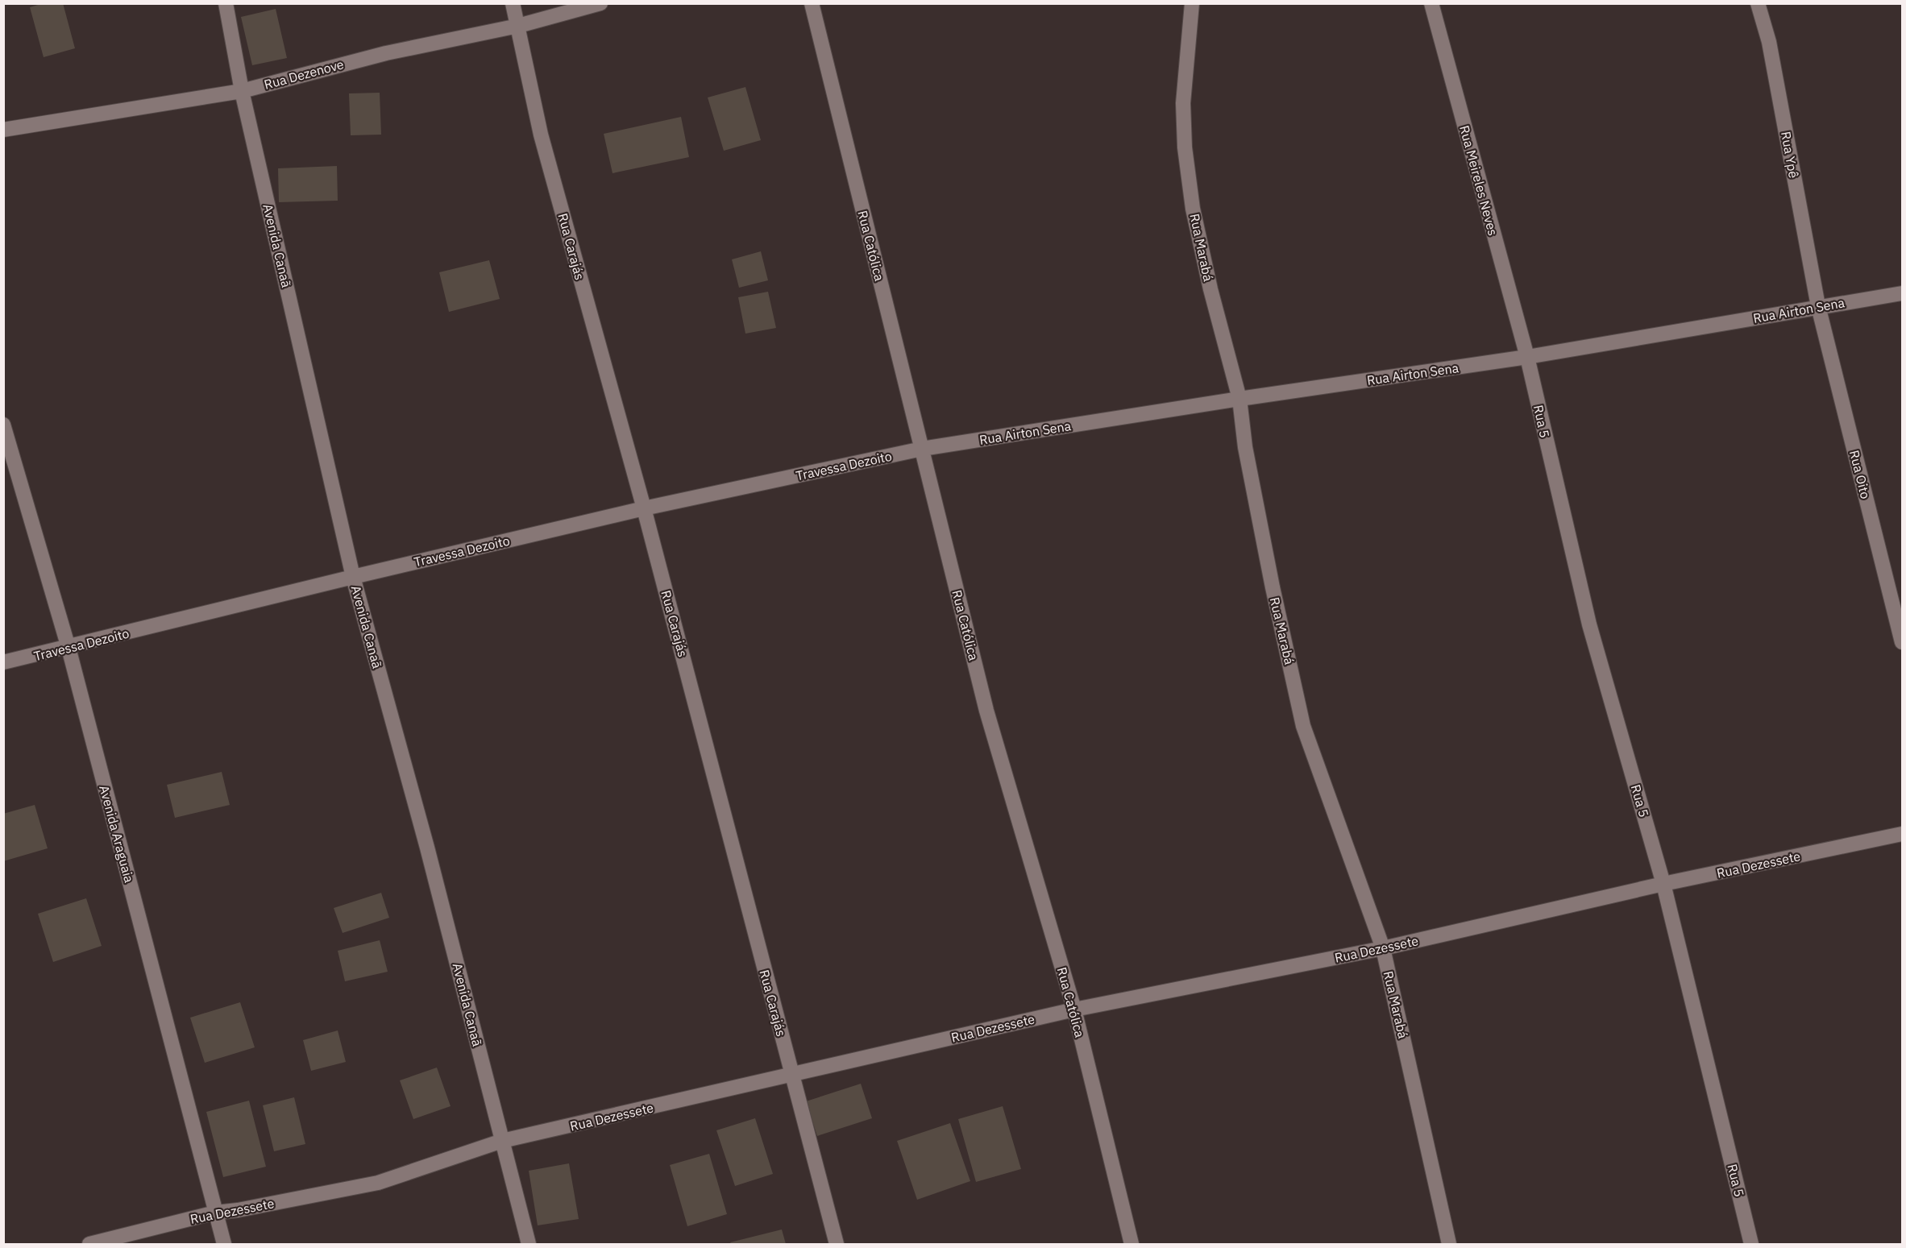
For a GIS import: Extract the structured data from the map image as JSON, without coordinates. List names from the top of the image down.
{
  "streets": {
    "street": [
      "Rua Dezenove",
      "Rua Ypê",
      "Rua Meireles Neves",
      "Avenida Canaã",
      "Rua Católica",
      "Rua Carajás",
      "Rua Marabá",
      "Rua Airton Sena",
      "Rua 5",
      "Travessa Dezoito",
      "Rua Oito",
      "Avenida Araguaia",
      "Rua Dezessete"
    ]
  },
  "crossings": [
    ["Rua Dezenove", "Avenida Canaã"],
    ["Rua Dezenove", "Rua Carajás"],
    ["Rua Ypê", "Rua Airton Sena"],
    ["Rua Ypê", "Rua Oito"],
    ["Rua Meireles Neves", "Rua Airton Sena"],
    ["Rua Meireles Neves", "Rua 5"],
    ["Avenida Canaã", "Travessa Dezoito"],
    ["Avenida Canaã", "Rua Dezessete"],
    ["Rua Católica", "Rua Airton Sena"],
    ["Rua Católica", "Travessa Dezoito"],
    ["Rua Católica", "Rua Dezessete"],
    ["Rua Carajás", "Travessa Dezoito"],
    ["Rua Carajás", "Rua Dezessete"],
    ["Rua Marabá", "Rua Airton Sena"],
    ["Rua Marabá", "Rua Dezessete"],
    ["Rua Airton Sena", "Rua 5"],
    ["Rua Airton Sena", "Travessa Dezoito"],
    ["Rua Airton Sena", "Rua Oito"],
    ["Rua 5", "Rua Dezessete"],
    ["Travessa Dezoito", "Avenida Araguaia"],
    ["Avenida Araguaia", "Rua Dezessete"]
  ]
}
